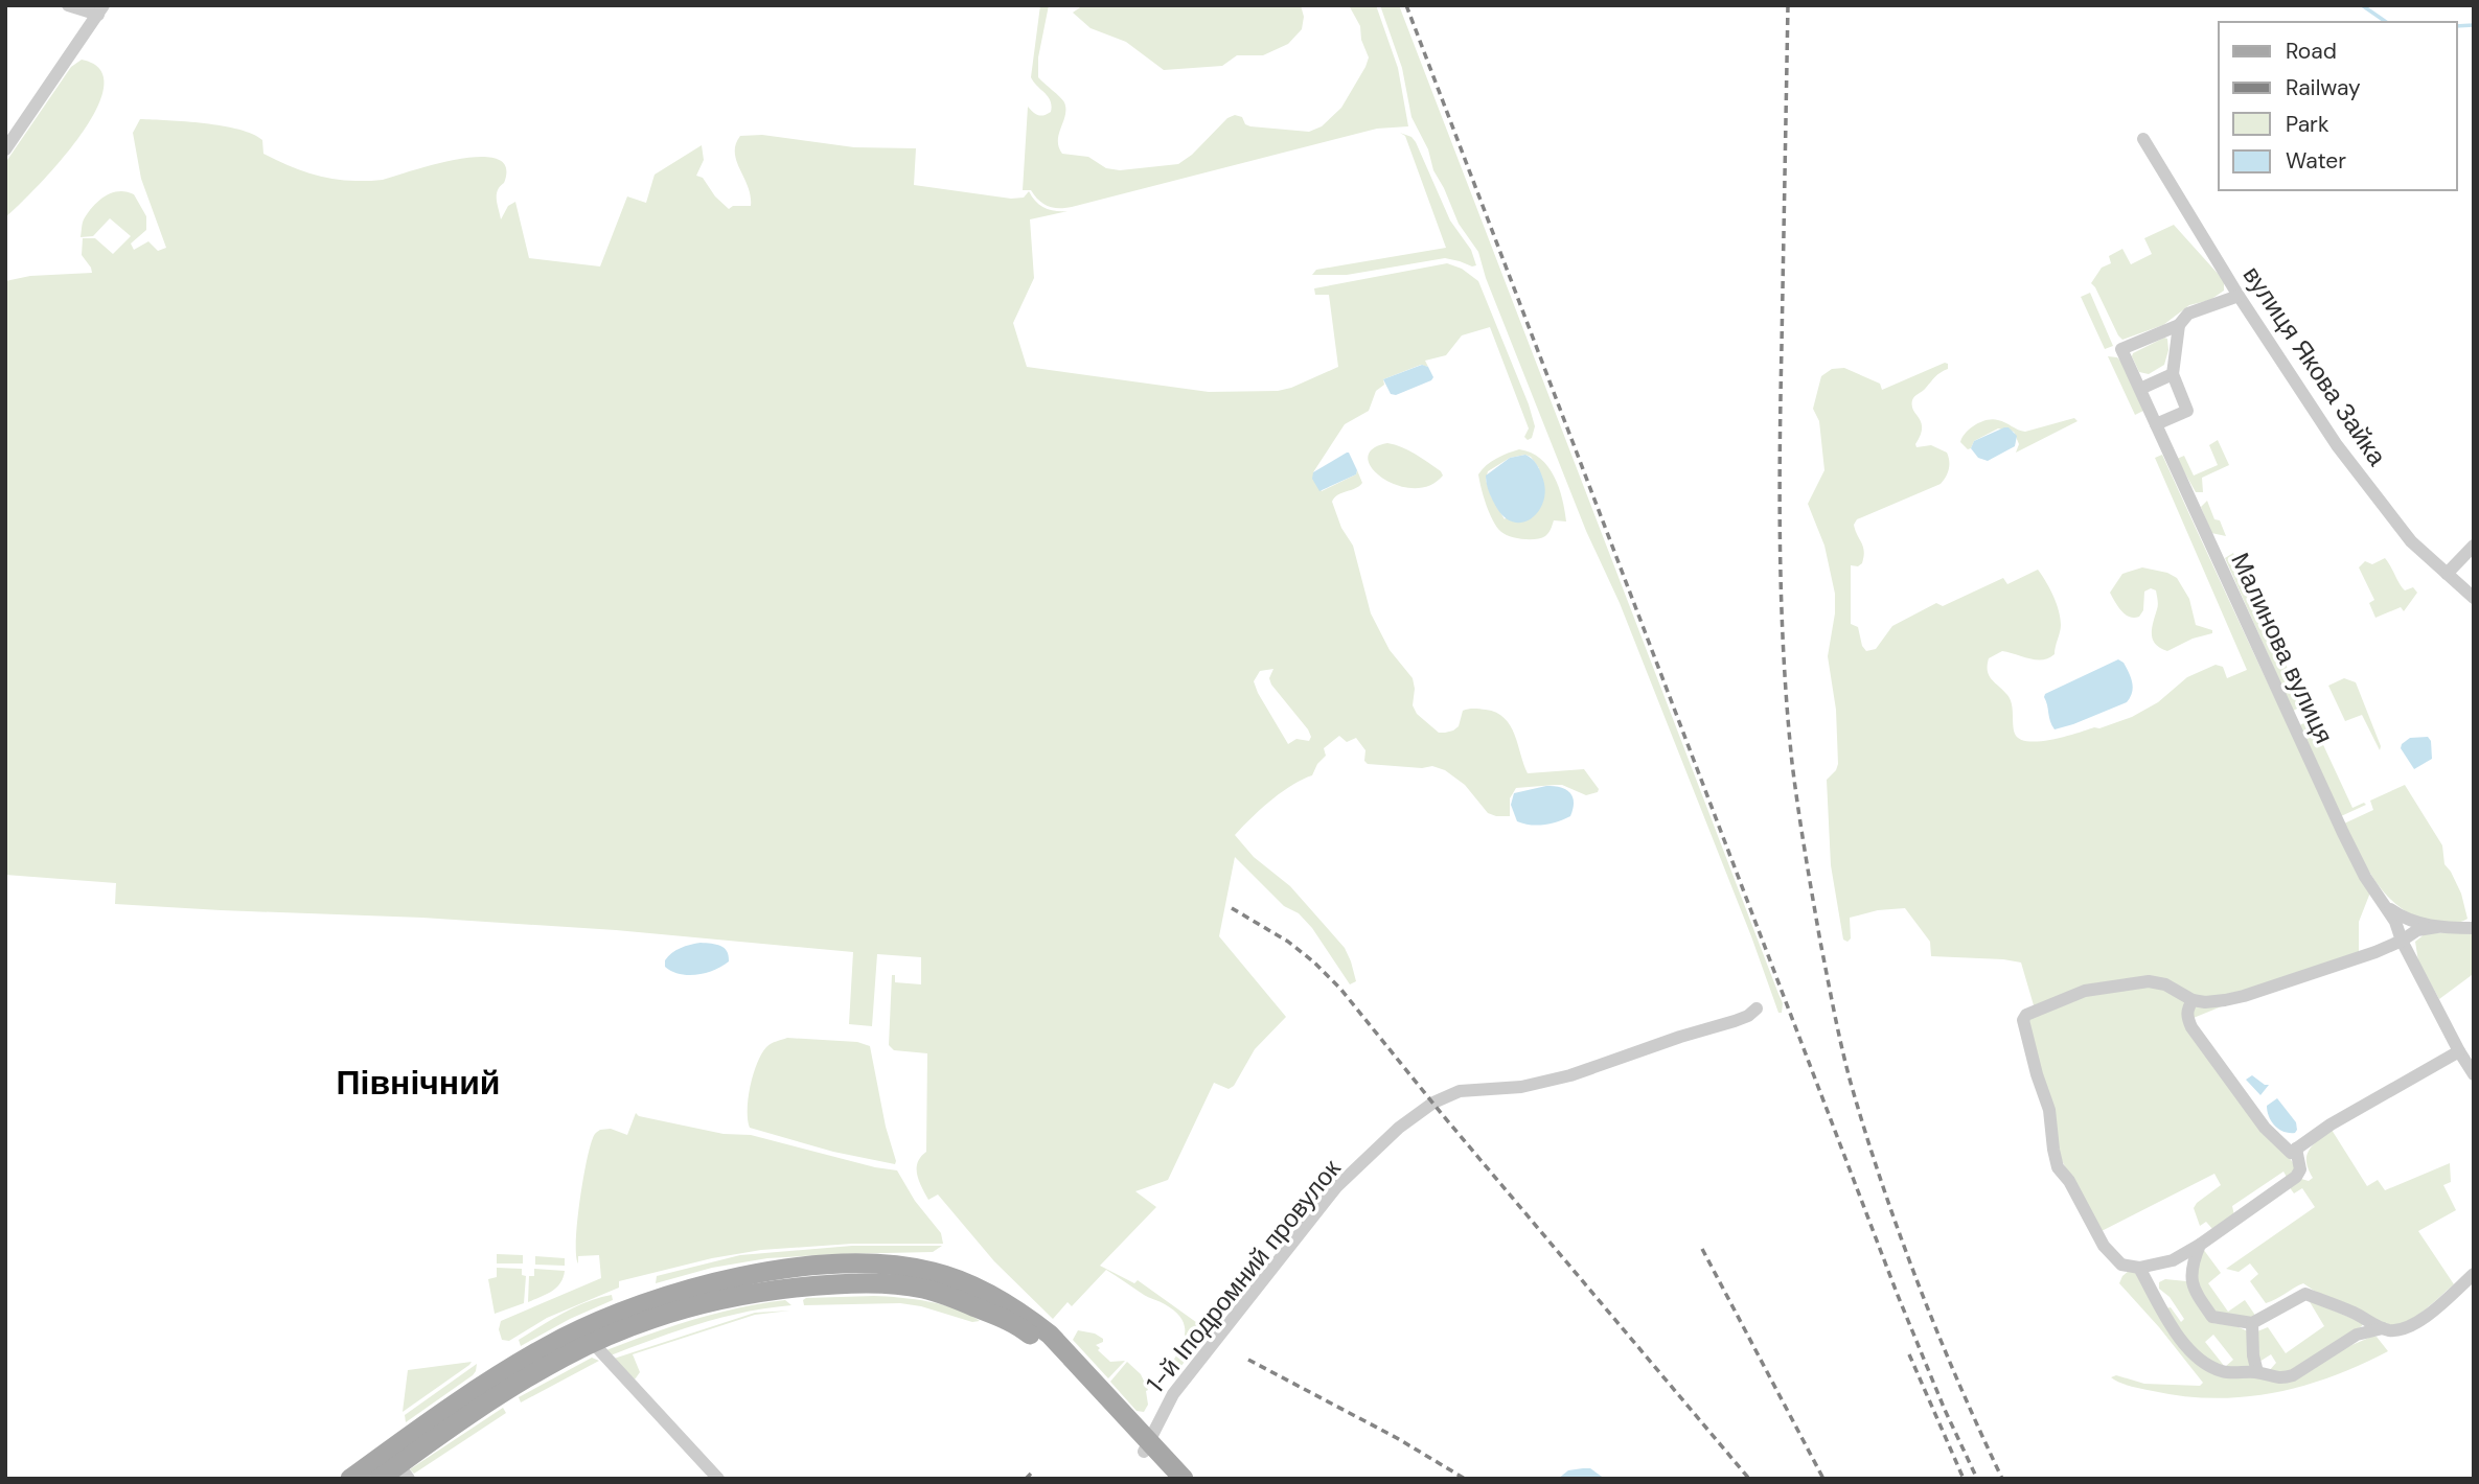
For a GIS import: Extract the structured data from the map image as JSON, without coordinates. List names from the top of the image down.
{
  "streets": {
    "street": ["вулиця Якова Зайка", "Малинова вулиця", "1-й Іподромний провулок"]
  },
  "crossings": [
    ["вулиця Якова Зайка", "Малинова вулиця"]
  ],
  "districts": ["Північний"],
  "legend": [
    "Road",
    "Railway",
    "Park",
    "Water"
  ]
}
